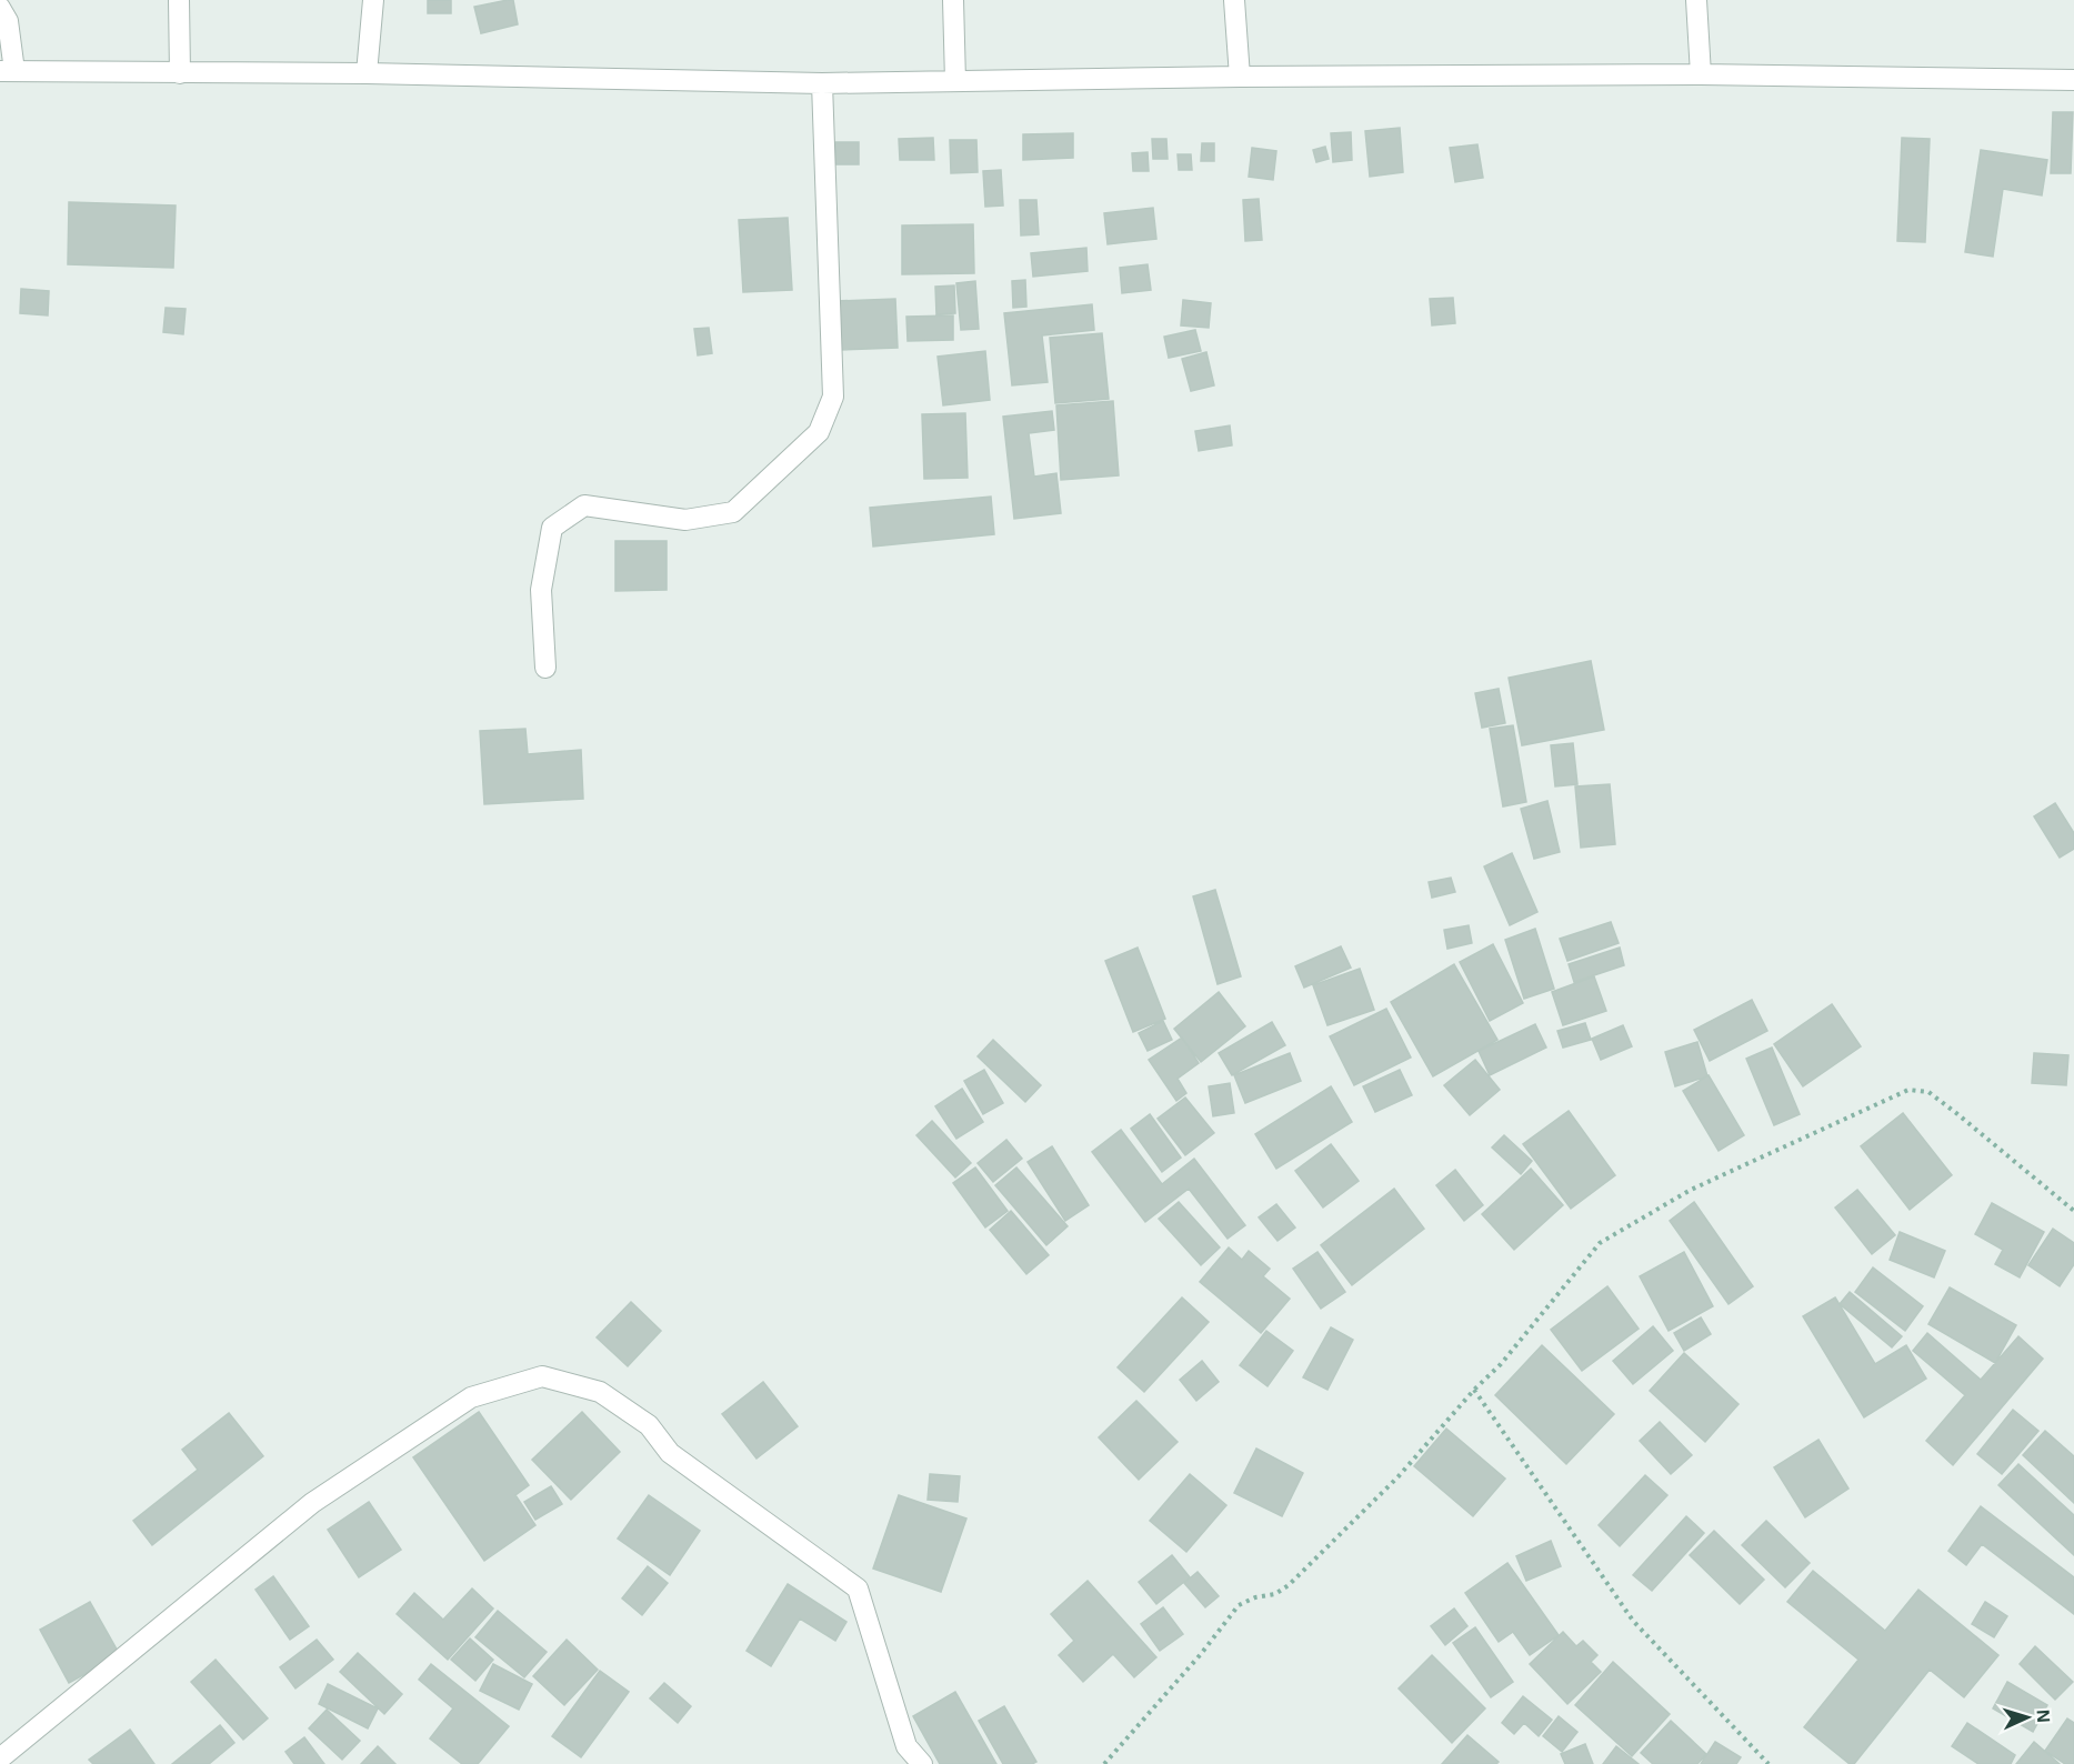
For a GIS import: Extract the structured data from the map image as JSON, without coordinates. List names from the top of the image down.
{
  "north": "right"
}
